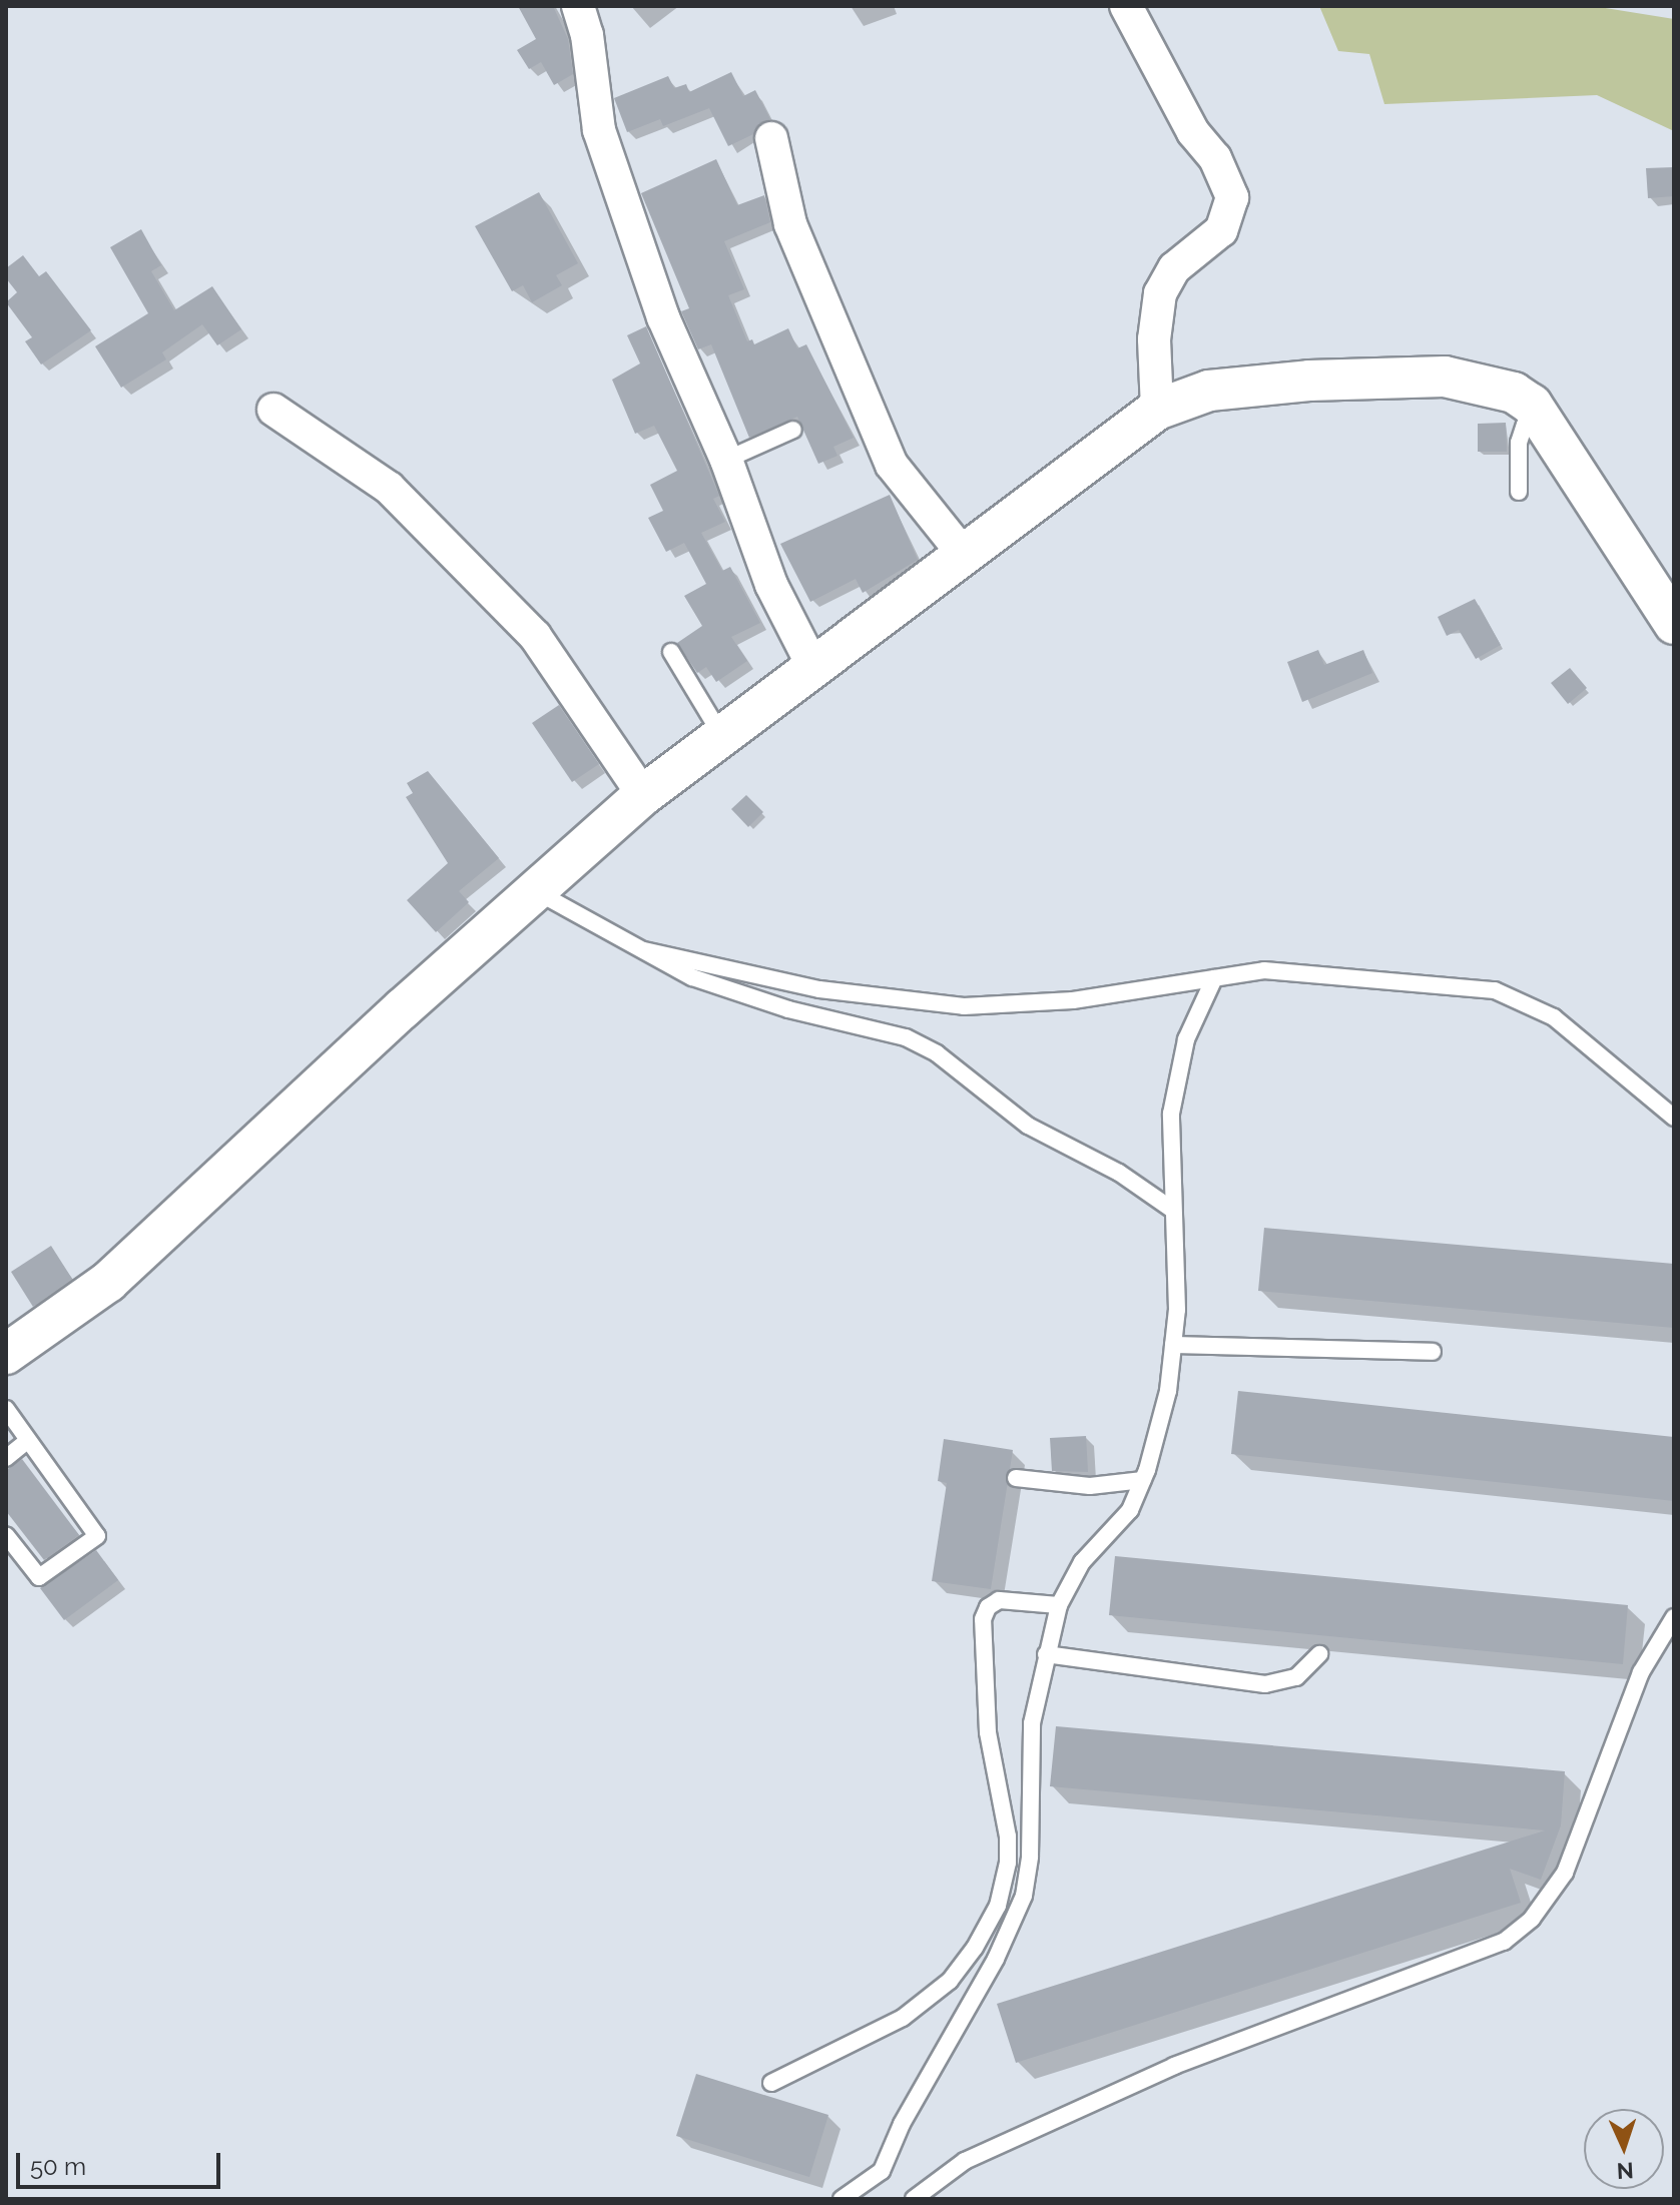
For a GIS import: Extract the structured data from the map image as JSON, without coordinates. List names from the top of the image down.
{
  "scale_bar": "50 m",
  "north": "bottom"
}
